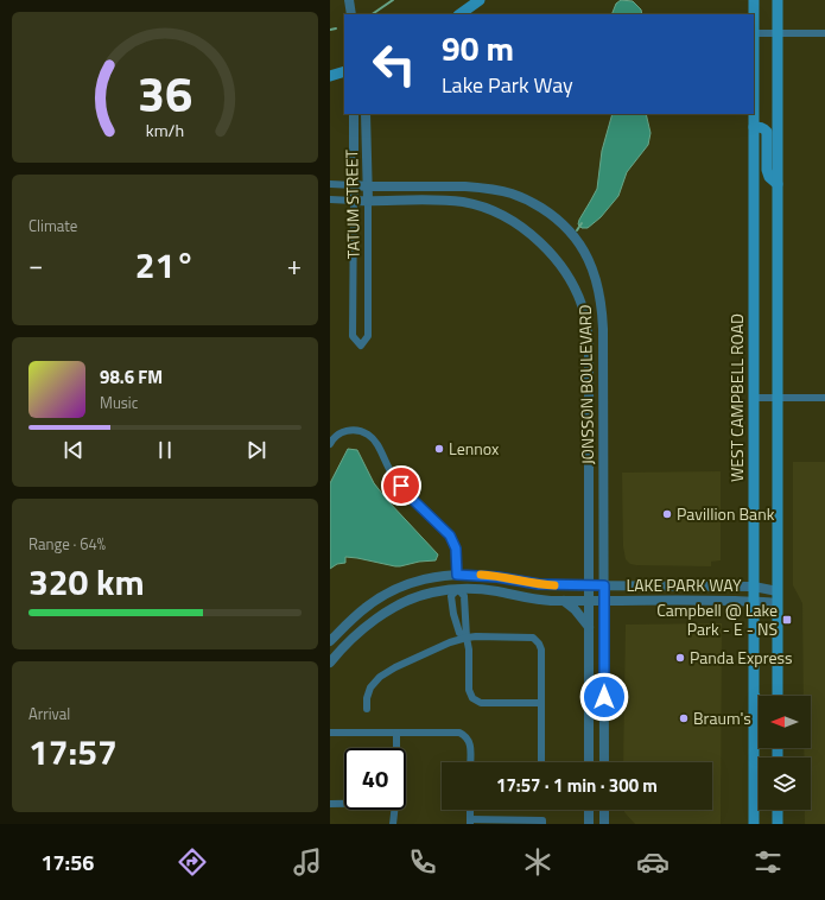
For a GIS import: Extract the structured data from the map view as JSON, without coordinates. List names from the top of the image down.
{
  "streets": {
    "main road": ["WEST CAMPBELL ROAD"],
    "street": ["TATUM STREET", "JONSSON BOULEVARD", "LAKE PARK WAY"]
  },
  "crossings": [
    ["TATUM STREET", "JONSSON BOULEVARD"],
    ["JONSSON BOULEVARD", "LAKE PARK WAY"],
    ["WEST CAMPBELL ROAD", "LAKE PARK WAY"]
  ],
  "places": {
    "other": [
      "Lennox",
      "Pavillion Bank",
      "Panda Express",
      "Braum's"
    ],
    "transit": ["Campbell @ Lake Park - E - NS"]
  },
  "north": "left",
  "page": {
    "turn": ["90 m", "Lake Park Way"],
    "tile": [
      "Climate",
      ["Range · 64%", "320 km"],
      ["Arrival", "17:57"]
    ],
    "heat": ["−", "21°", "+"],
    "song": ["98.6 FM", "Music"],
    "limit": "40",
    "trip": "17:57 · 1 min · 300 m",
    "tabs": "17:56",
    "gauge": ["36", "km/h"]
  }
}
